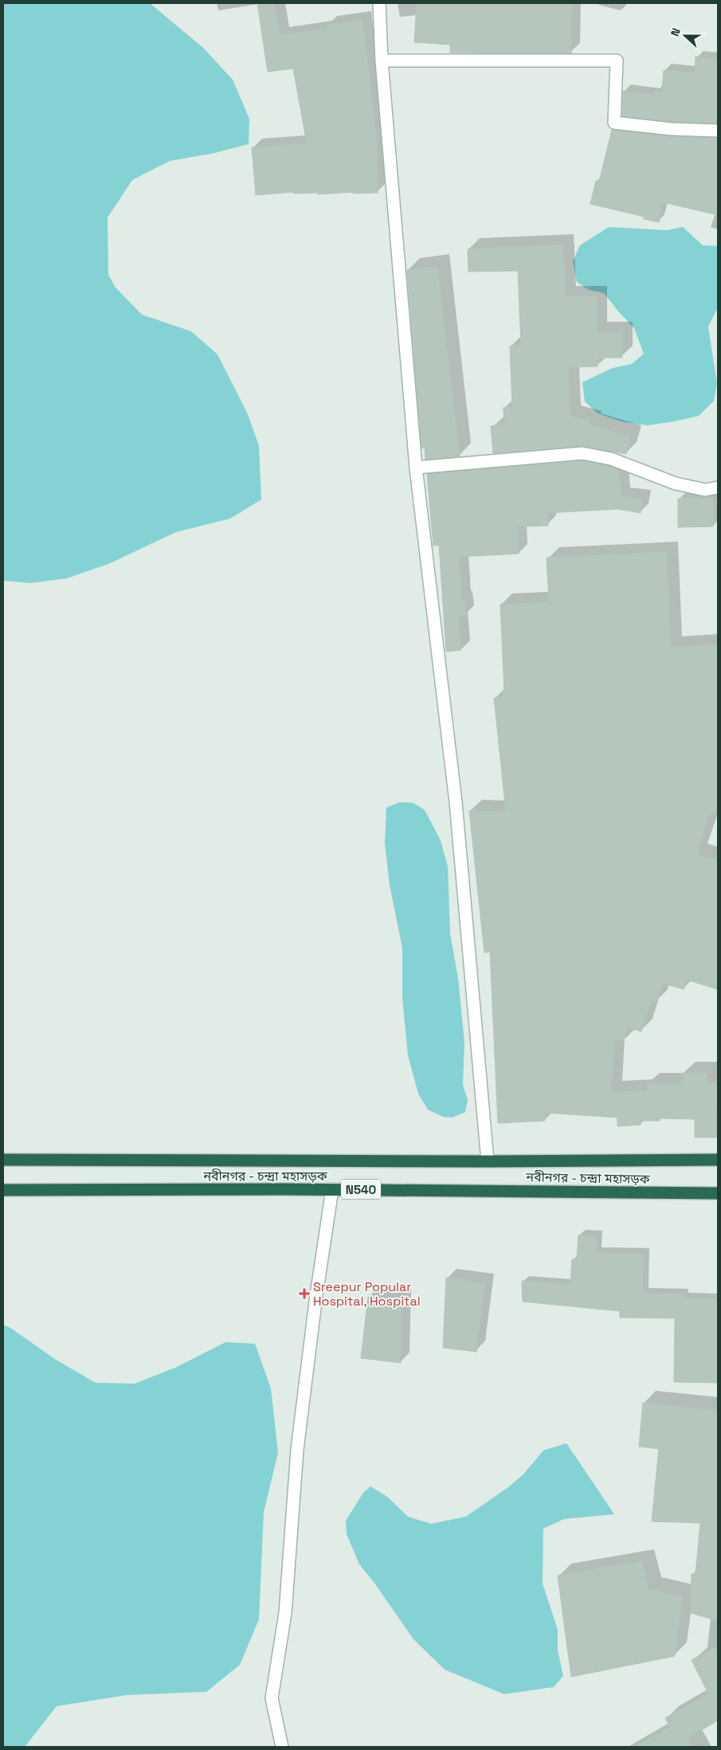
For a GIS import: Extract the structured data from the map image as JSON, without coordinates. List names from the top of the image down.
{
  "streets": {
    "highway": ["নবীনগর - চন্দ্রা মহাসড়ক", "N540"]
  },
  "places": {
    "health": ["Sreepur Popular Hospital, Hospital"]
  },
  "north": "left"
}
